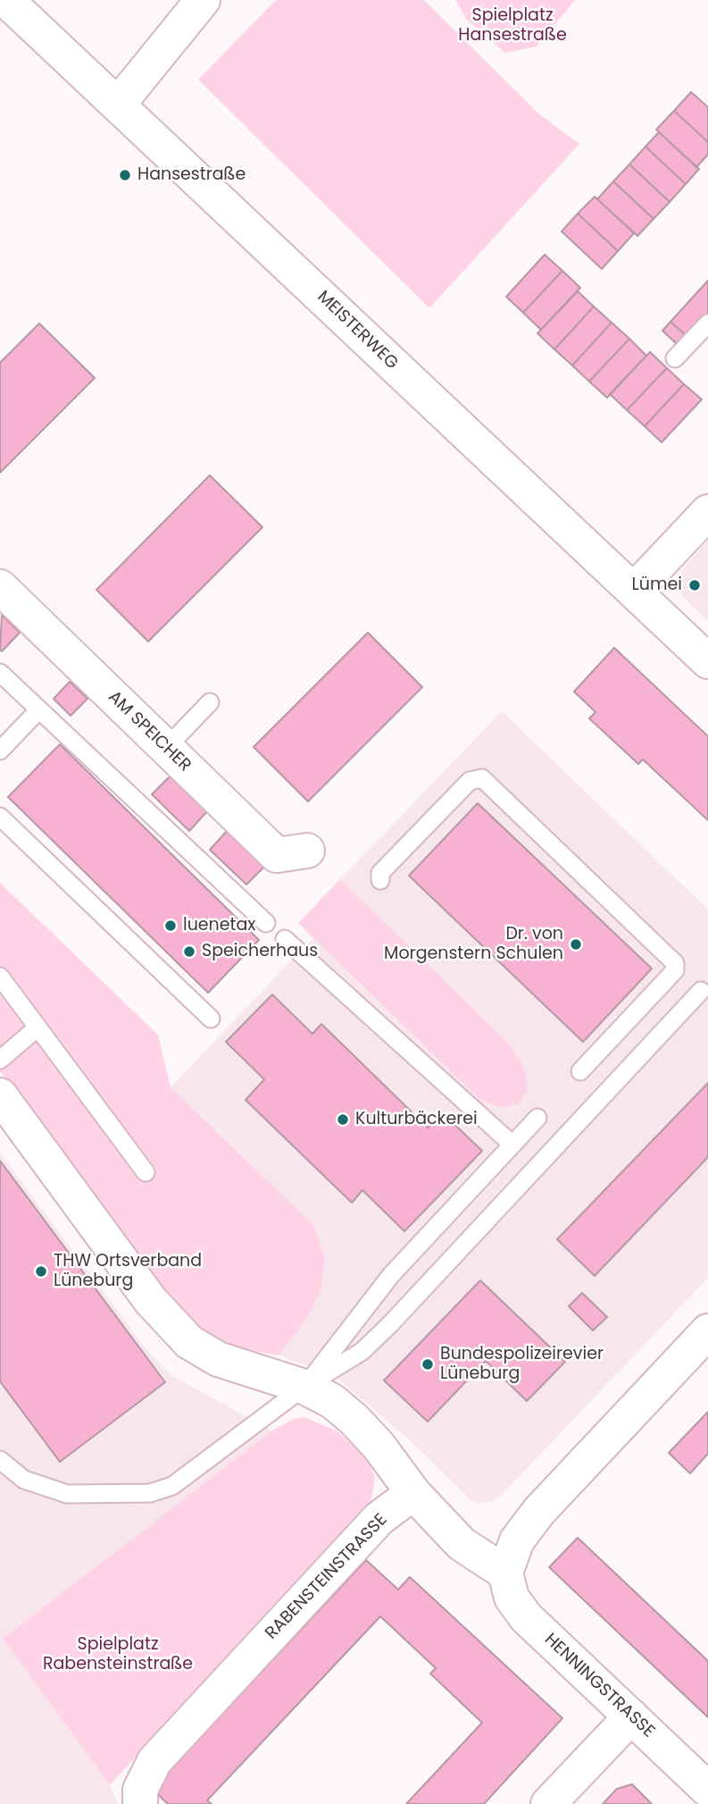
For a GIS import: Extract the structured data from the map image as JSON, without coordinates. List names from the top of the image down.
{
  "streets": {
    "street": [
      "MEISTERWEG",
      "AM SPEICHER",
      "RABENSTEINSTRASSE",
      "HENNINGSTRASSE"
    ]
  },
  "parks": ["Spielplatz Hansestraße", "Spielplatz Rabensteinstraße"],
  "places": [
    "Hansestraße",
    "Lümei",
    "luenetax",
    "Dr. von Morgenstern Schulen",
    "Speicherhaus",
    "Kulturbäckerei",
    "THW Ortsverband Lüneburg",
    "Bundespolizeirevier Lüneburg"
  ]
}
